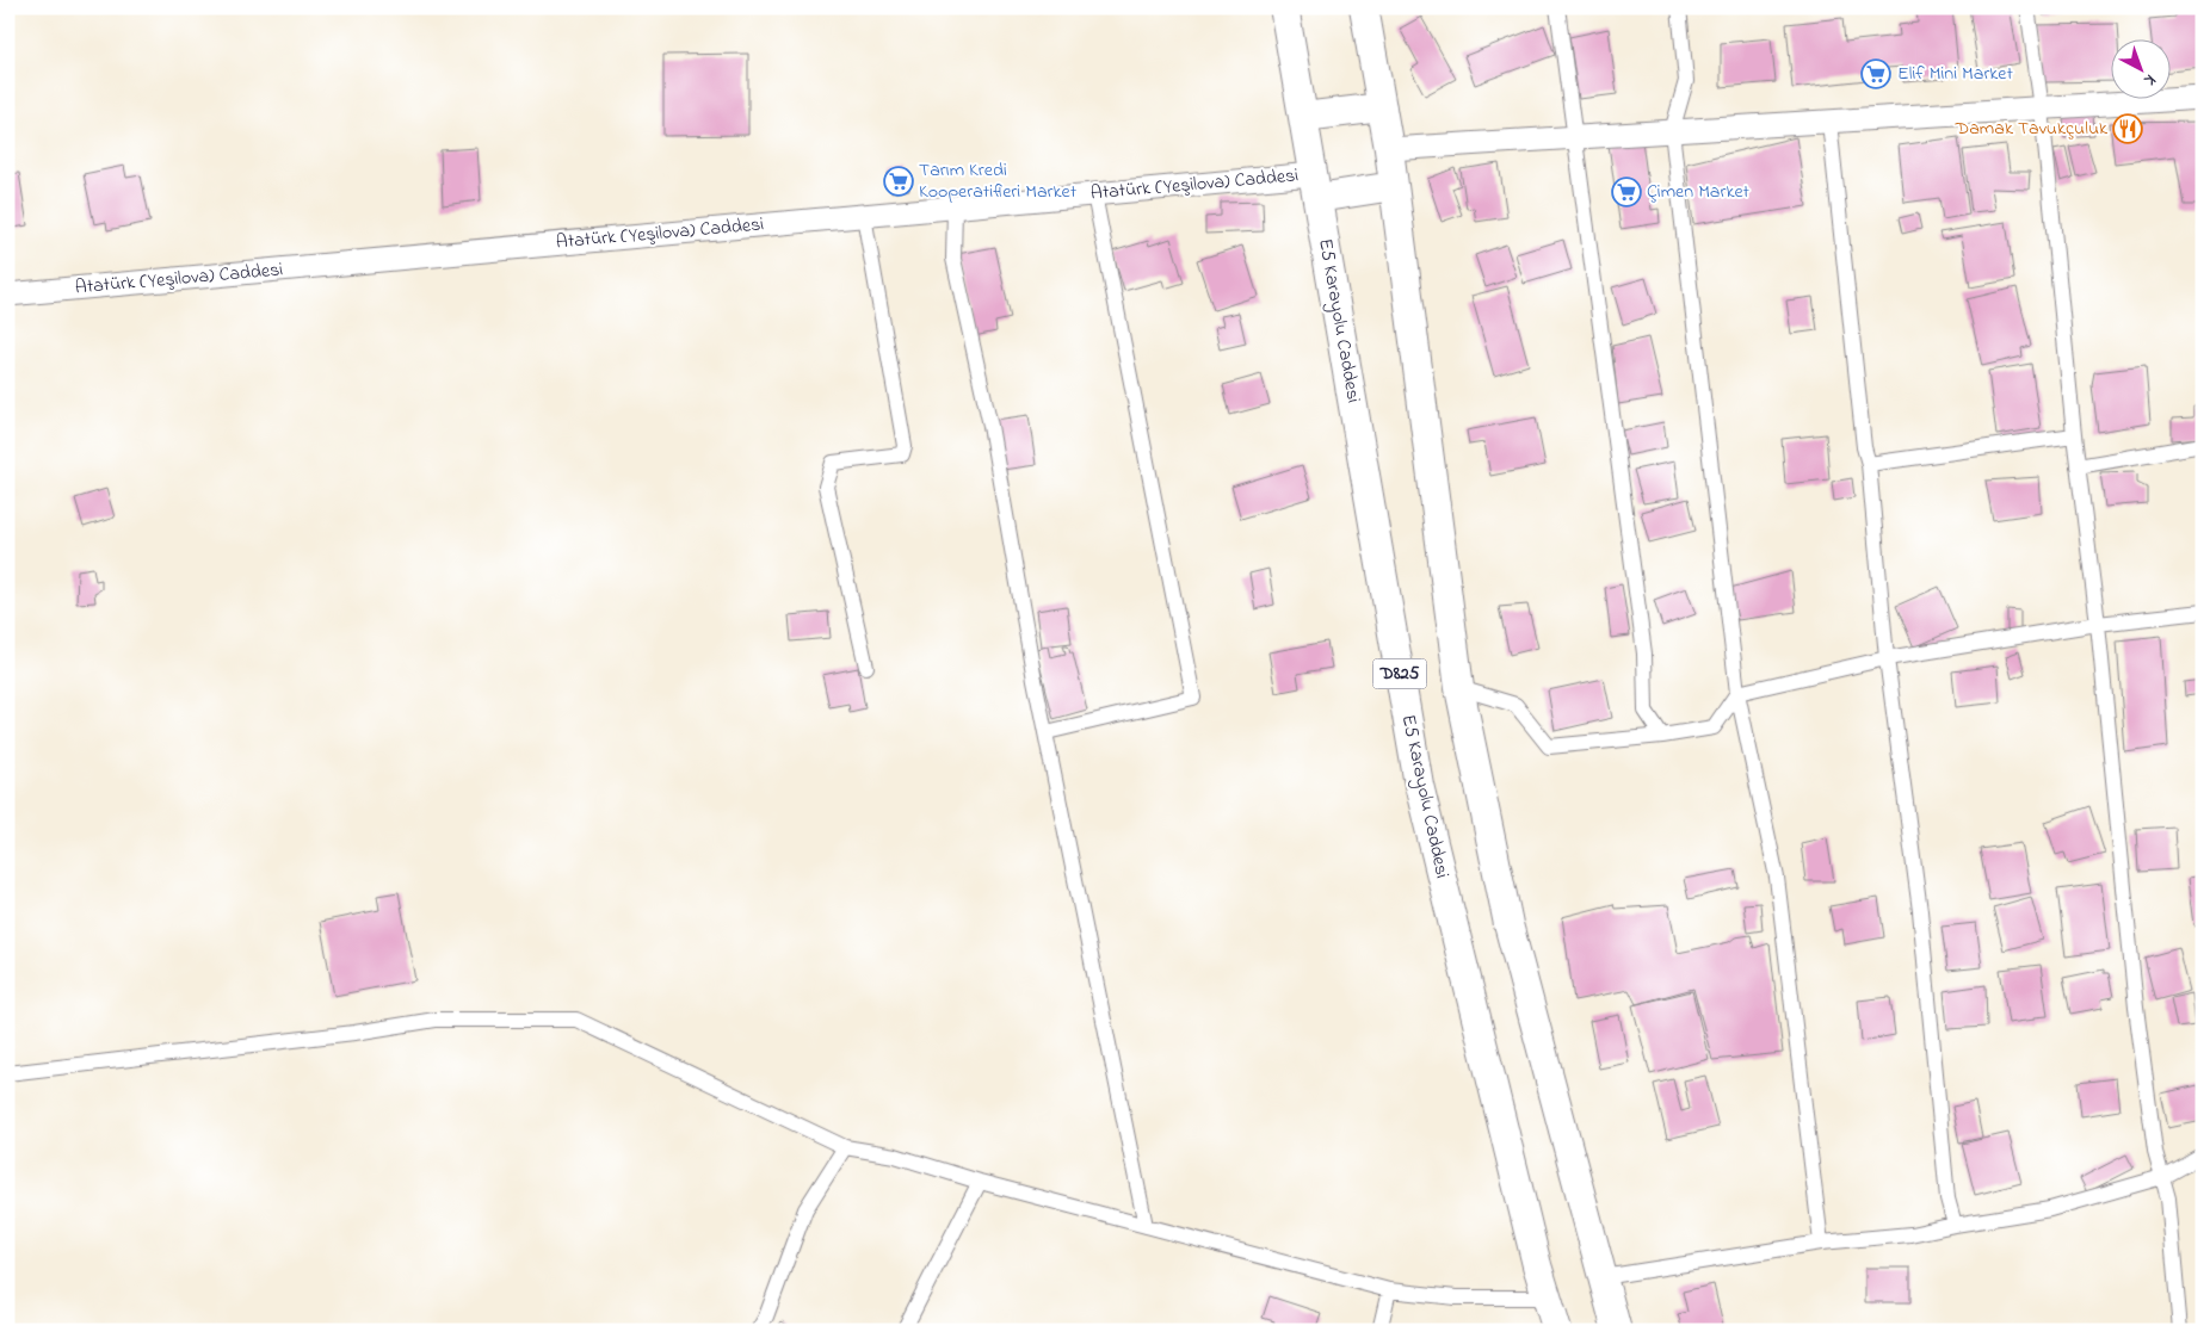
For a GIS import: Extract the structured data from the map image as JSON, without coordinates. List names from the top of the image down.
{
  "streets": {
    "highway": ["E5 Karayolu Caddesi", "D825"],
    "street": ["Atatürk (Yeşilova) Caddesi"]
  },
  "crossings": [
    ["Atatürk (Yeşilova) Caddesi", "E5 Karayolu Caddesi"]
  ],
  "places": {
    "supermarket": ["Elif Mini Market", "Tarım Kredi Kooperatifleri Market", "Çimen Market"],
    "restaurant": ["Damak Tavukçuluk"]
  },
  "north": "bottom right"
}
